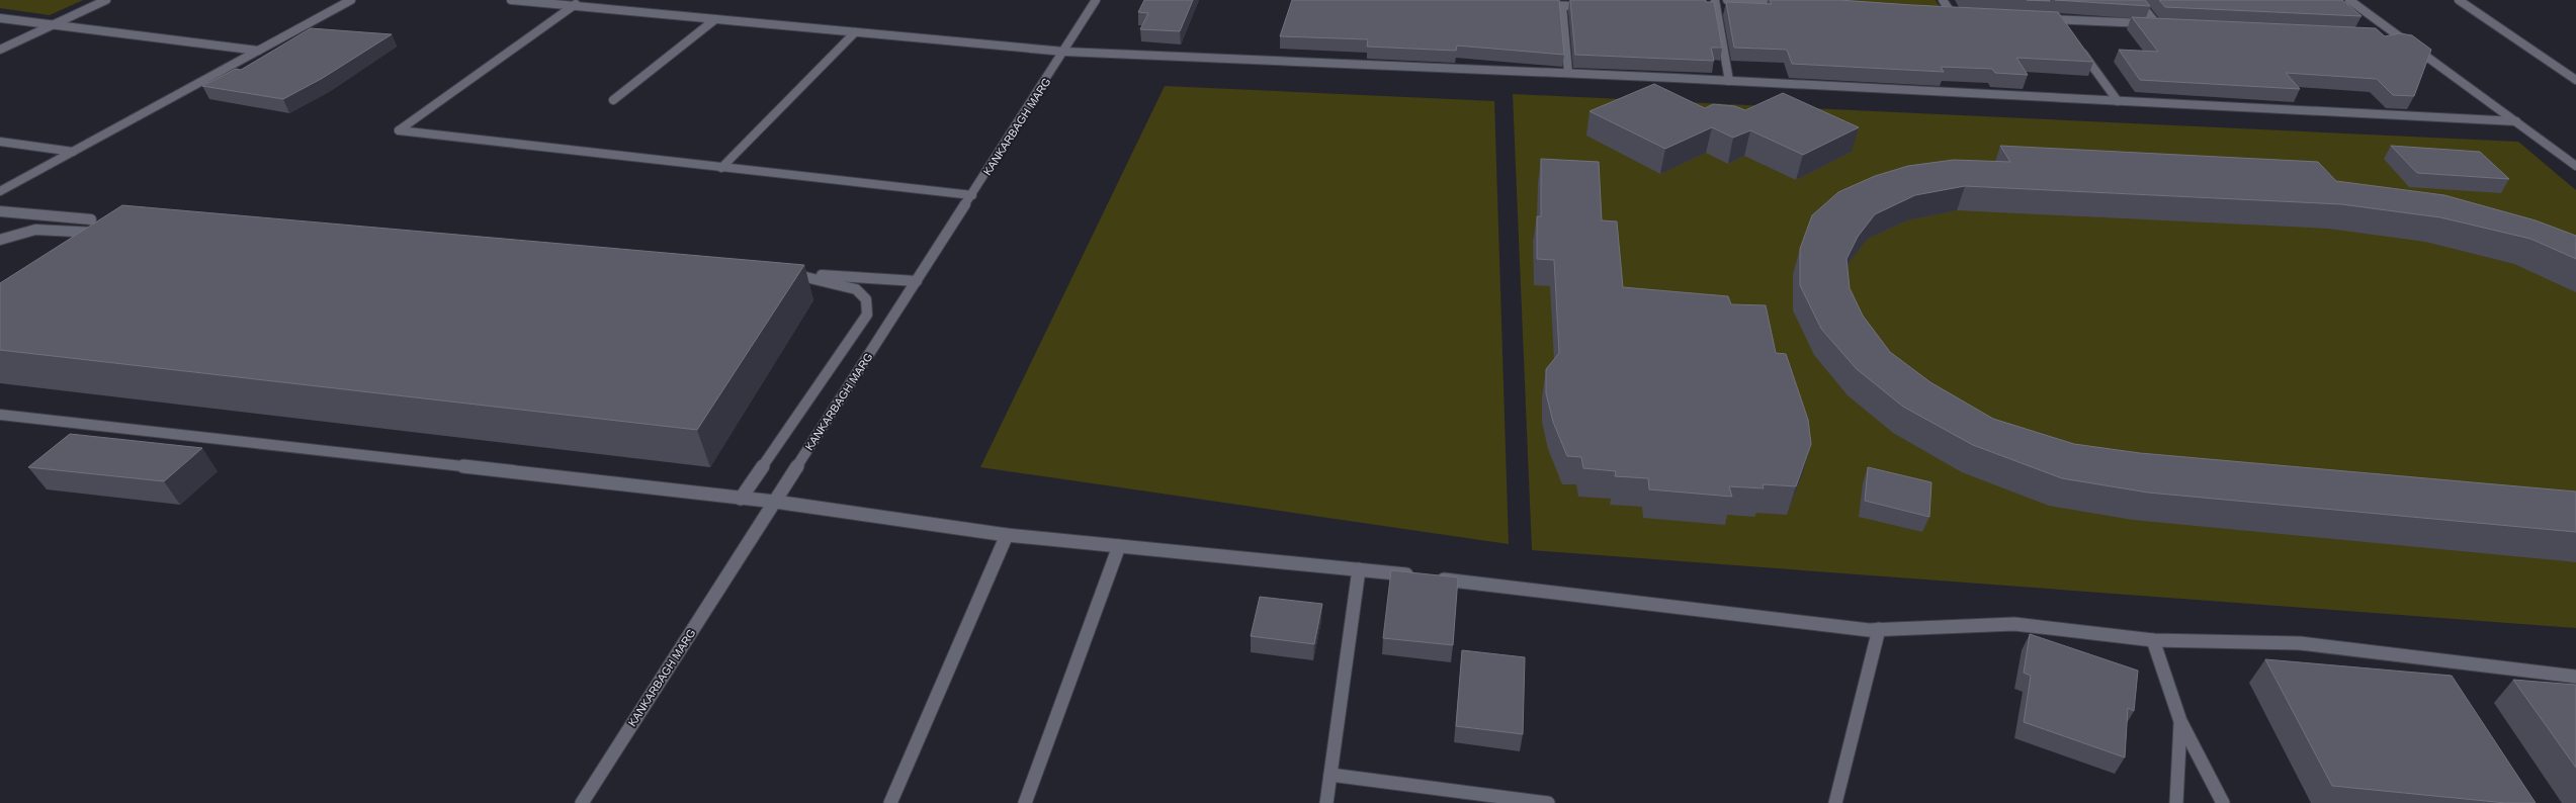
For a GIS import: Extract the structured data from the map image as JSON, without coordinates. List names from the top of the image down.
{
  "streets": {
    "street": ["KANKARBAGH MARG"]
  }
}
